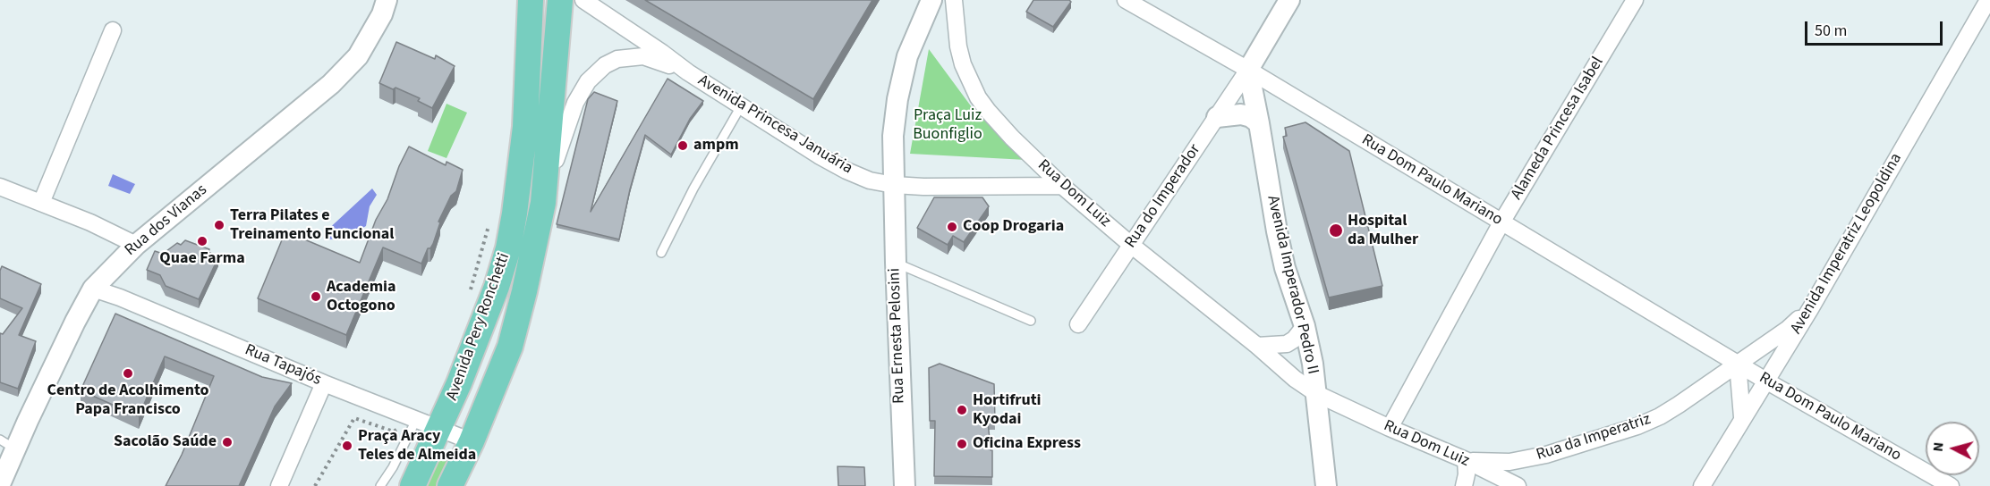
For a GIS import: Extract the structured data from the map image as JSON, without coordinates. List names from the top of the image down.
{
  "streets": {
    "main road": ["Avenida Pery Ronchetti"],
    "street": [
      "Avenida Princesa Januária",
      "Alameda Princesa Isabel",
      "Rua Dom Paulo Mariano",
      "Rua Dom Luiz",
      "Rua do Imperador",
      "Rua dos Vianas",
      "Avenida Imperatriz Leopoldina",
      "Avenida Imperador Pedro II",
      "Rua Ernesta Pelosini",
      "Rua Tapajós",
      "Rua da Imperatriz"
    ]
  },
  "crossings": [
    ["Avenida Princesa Januária", "Rua Dom Luiz"],
    ["Avenida Princesa Januária", "Avenida Pery Ronchetti"],
    ["Avenida Princesa Januária", "Rua Ernesta Pelosini"],
    ["Alameda Princesa Isabel", "Rua Dom Paulo Mariano"],
    ["Alameda Princesa Isabel", "Rua Dom Luiz"],
    ["Rua Dom Paulo Mariano", "Rua do Imperador"],
    ["Rua Dom Paulo Mariano", "Avenida Imperatriz Leopoldina"],
    ["Rua Dom Paulo Mariano", "Avenida Imperador Pedro II"],
    ["Rua Dom Paulo Mariano", "Rua da Imperatriz"],
    ["Rua Dom Luiz", "Rua do Imperador"],
    ["Rua Dom Luiz", "Avenida Imperador Pedro II"],
    ["Rua Dom Luiz", "Rua da Imperatriz"],
    ["Rua do Imperador", "Avenida Imperador Pedro II"],
    ["Rua dos Vianas", "Rua Tapajós"],
    ["Avenida Imperatriz Leopoldina", "Rua da Imperatriz"],
    ["Avenida Pery Ronchetti", "Rua Tapajós"]
  ],
  "parks": ["Praça Luiz Buonfiglio"],
  "places": [
    "ampm",
    "Terra Pilates e Treinamento Funcional",
    "Coop Drogaria",
    "Hospital da Mulher",
    "Quae Farma",
    "Academia Octogono",
    "Centro de Acolhimento Papa Francisco",
    "Hortifruti Kyodai",
    "Sacolão Saúde",
    "Oficina Express",
    "Praça Aracy Teles de Almeida"
  ],
  "scale_bar": "50 m",
  "north": "left"
}
